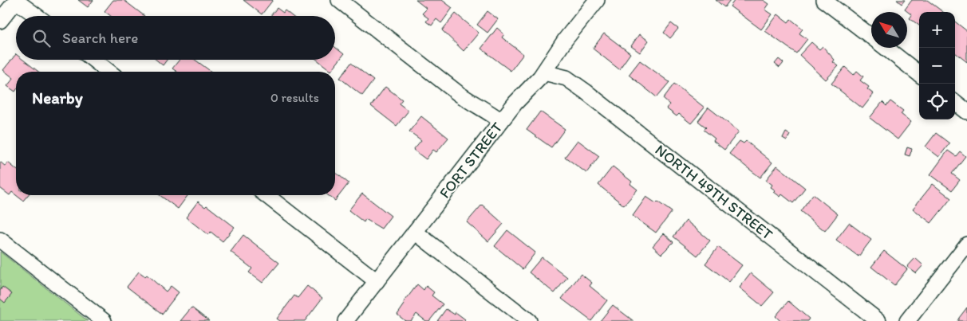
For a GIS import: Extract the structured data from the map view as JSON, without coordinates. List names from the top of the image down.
{
  "streets": {
    "street": ["FORT STREET", "NORTH 49TH STREET"]
  },
  "crossings": [
    ["FORT STREET", "NORTH 49TH STREET"]
  ],
  "north": "top left",
  "page": {
    "map_buttons": ["+", "−"],
    "search": "Search here",
    "heading": ["Nearby", "0 results"]
  }
}
